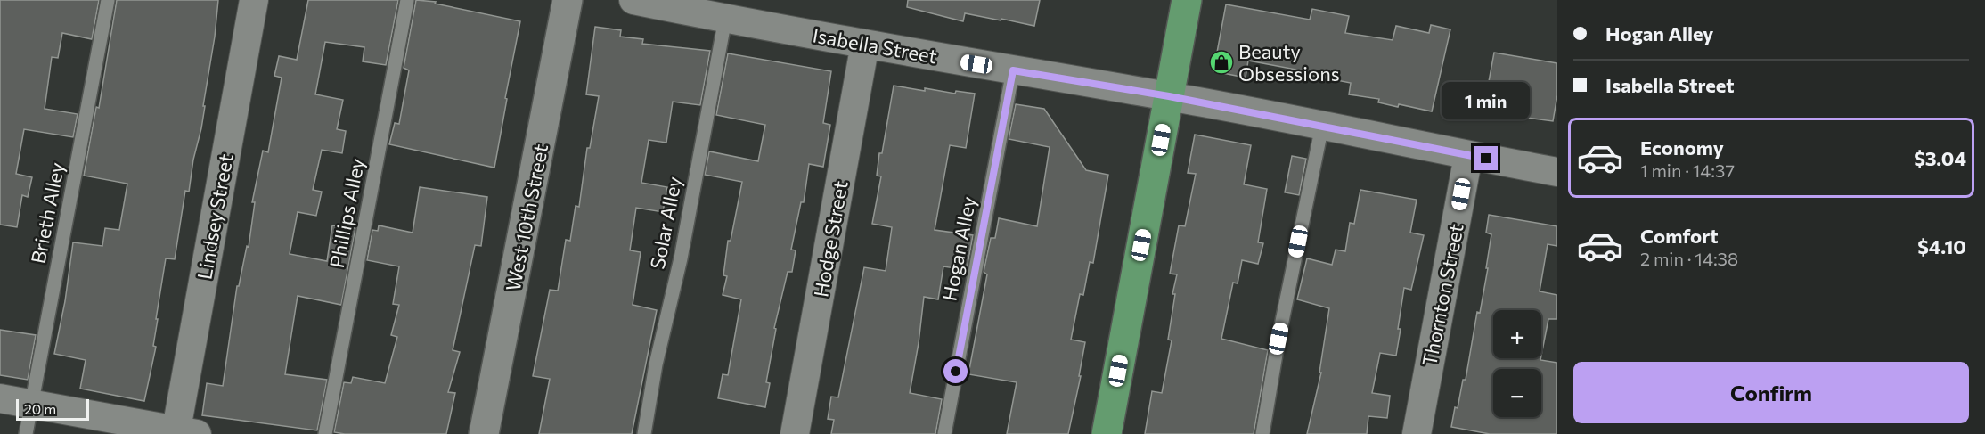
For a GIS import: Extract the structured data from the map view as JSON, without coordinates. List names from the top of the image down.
{
  "streets": {
    "street": [
      "Isabella Street",
      "Lindsey Street",
      "West 10th Street",
      "Hodge Street",
      "Thornton Street"
    ],
    "lane": [
      "Brieth Alley",
      "Phillips Alley",
      "Solar Alley",
      "Hogan Alley"
    ]
  },
  "crossings": [
    ["Isabella Street", "Solar Alley"],
    ["Isabella Street", "Hodge Street"],
    ["Isabella Street", "Hogan Alley"],
    ["Isabella Street", "Thornton Street"]
  ],
  "places": {
    "shop": ["Beauty Obsessions"]
  },
  "scale_bar": "20 m",
  "page": {
    "banner": ["Hogan Alley", "Isabella Street"],
    "bubble": "1 min",
    "list": [
      {
        "name": "Economy",
        "note": "1 min · 14:37",
        "value": "$3.04"
      },
      {
        "name": "Comfort",
        "note": "2 min · 14:38",
        "value": "$4.10"
      }
    ],
    "map_buttons": ["+", "−"],
    "buttons": "Confirm",
    "scale": "20 m"
  }
}
